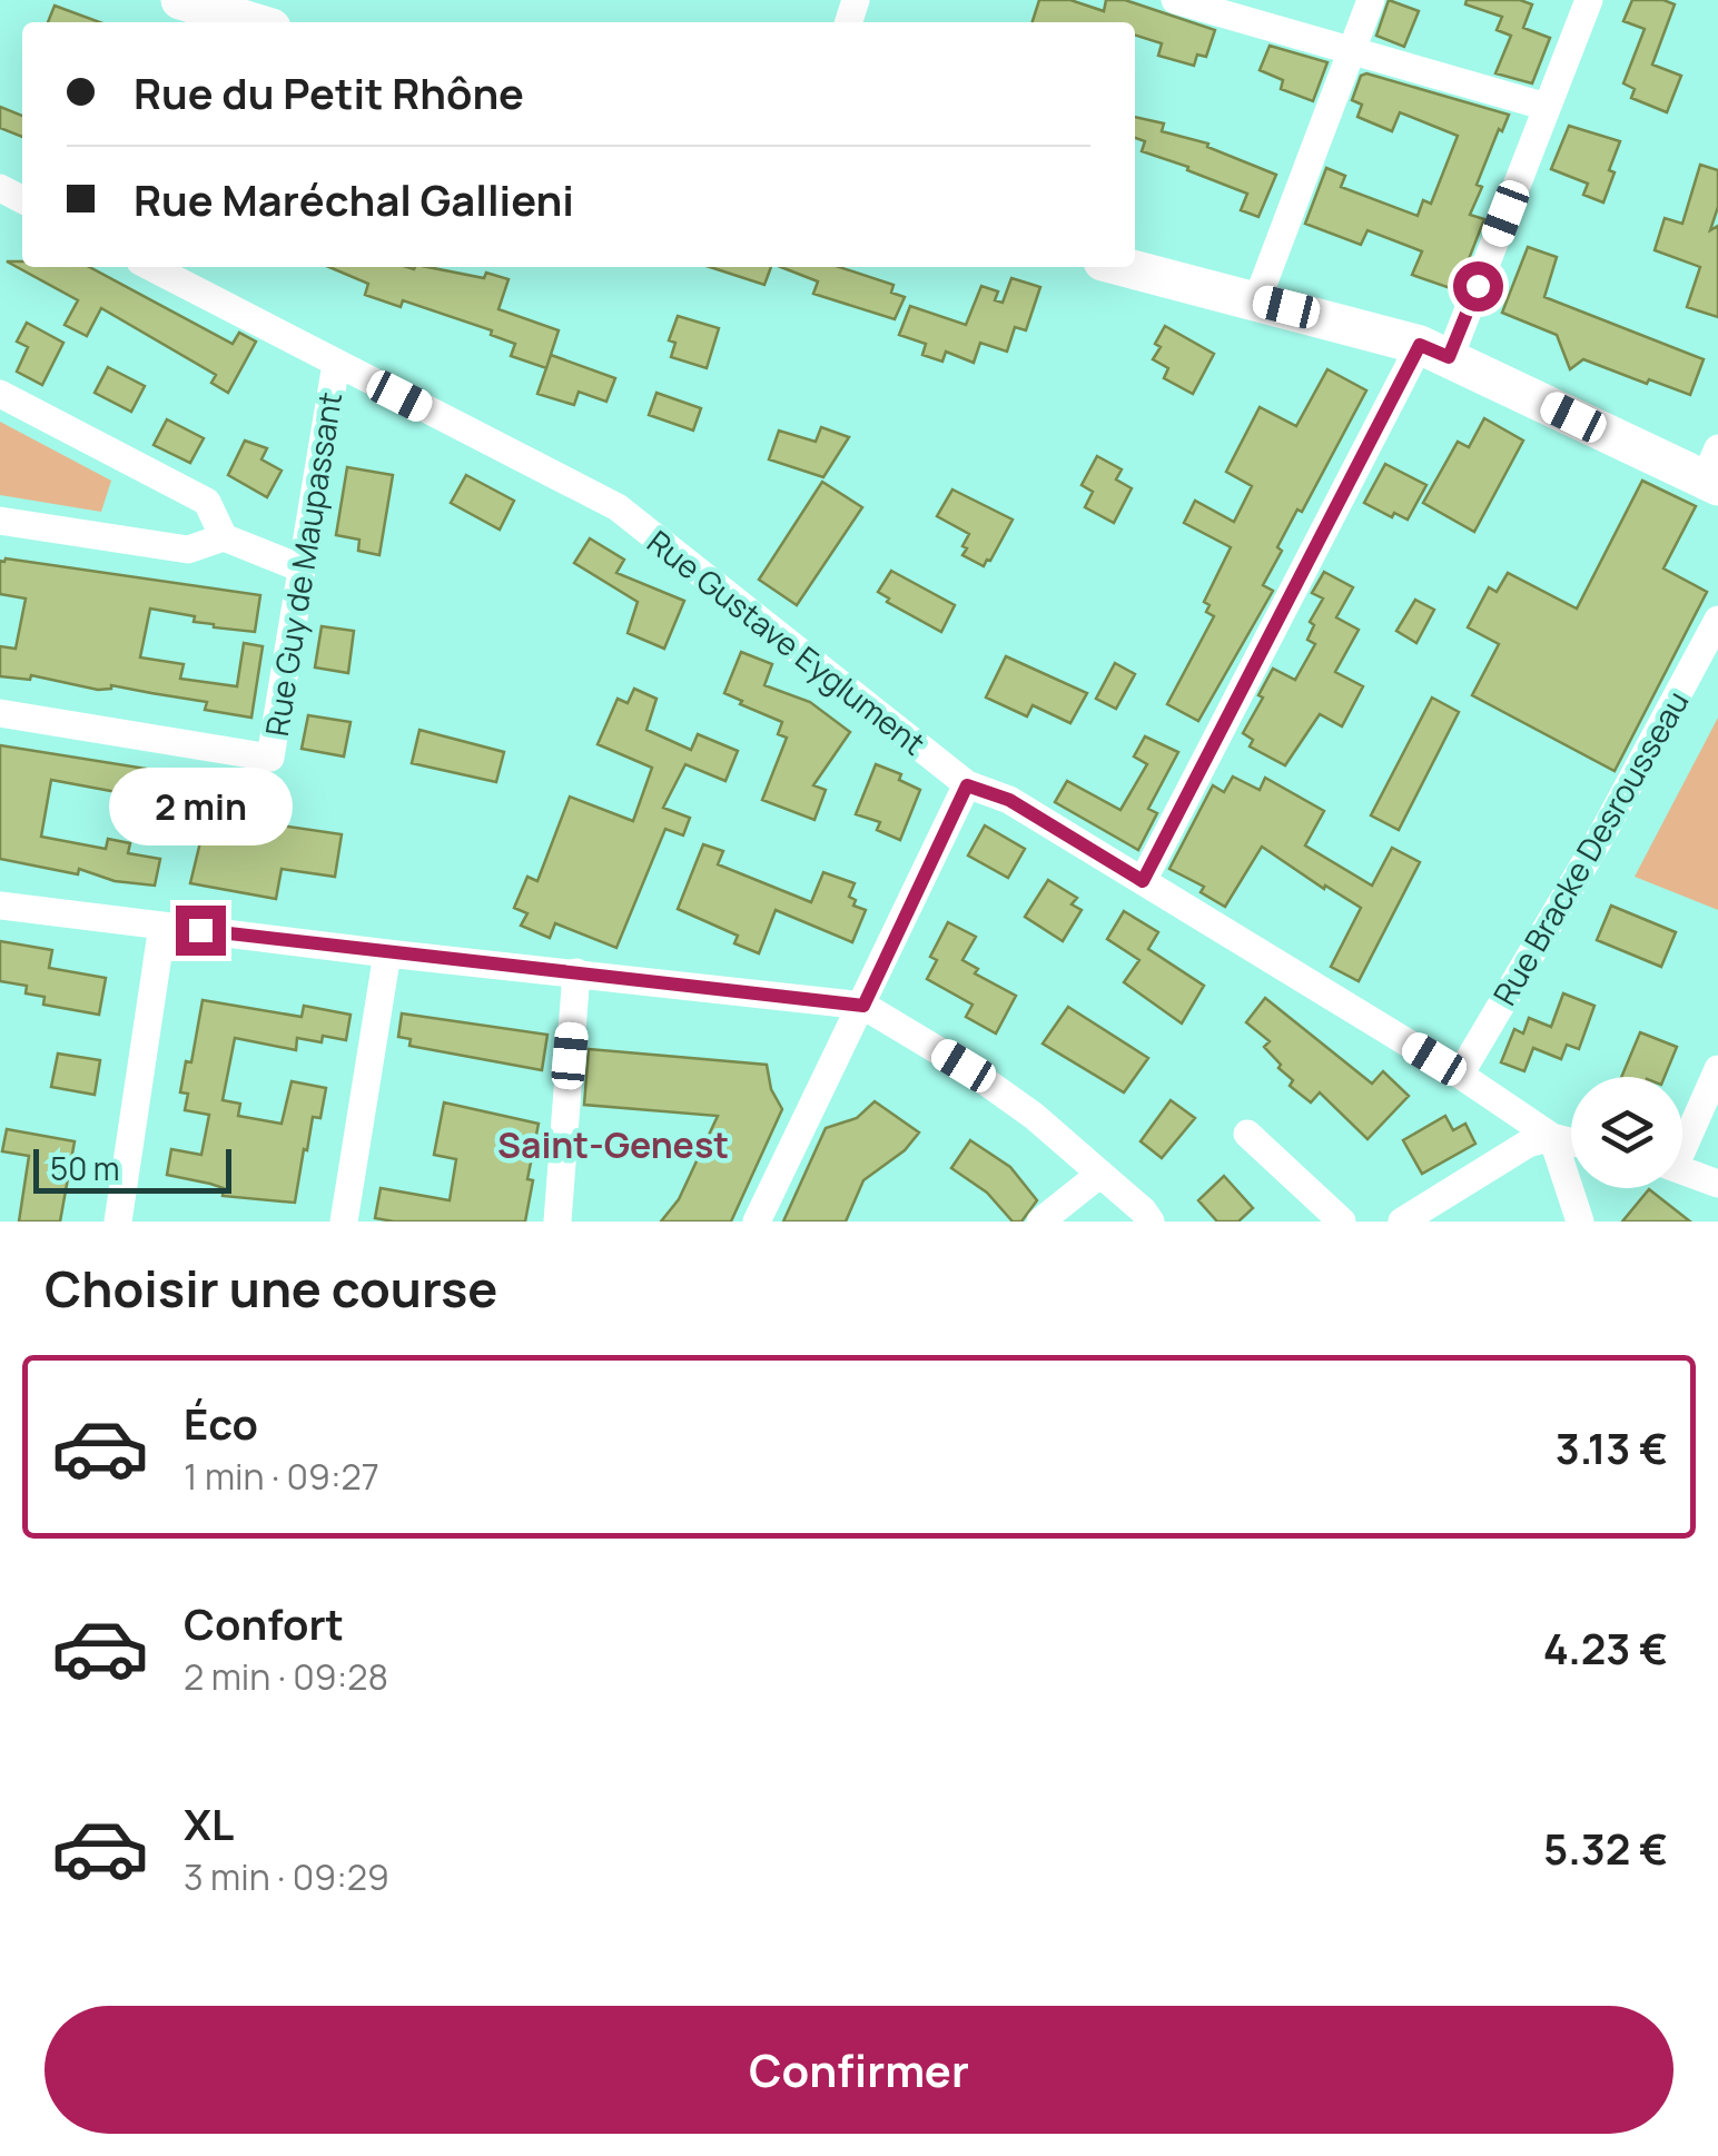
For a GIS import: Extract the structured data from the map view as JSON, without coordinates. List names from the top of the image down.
{
  "streets": {
    "street": ["Rue Guy de Maupassant", "Rue Gustave Eyglument", "Rue Bracke Desrousseau"]
  },
  "crossings": [
    ["Rue Guy de Maupassant", "Rue Gustave Eyglument"],
    ["Rue Gustave Eyglument", "Rue Bracke Desrousseau"]
  ],
  "districts": ["Saint-Genest"],
  "scale_bar": "50 m",
  "page": {
    "banner": ["Rue du Petit Rhône", "Rue Maréchal Gallieni"],
    "bubble": "2 min",
    "scale": "50 m",
    "heading": "Choisir une course",
    "list": [
      {
        "name": "Éco",
        "note": "1 min · 09:27",
        "value": "3.13 €"
      },
      {
        "name": "Confort",
        "note": "2 min · 09:28",
        "value": "4.23 €"
      },
      {
        "name": "XL",
        "note": "3 min · 09:29",
        "value": "5.32 €"
      }
    ],
    "buttons": "Confirmer"
  }
}
